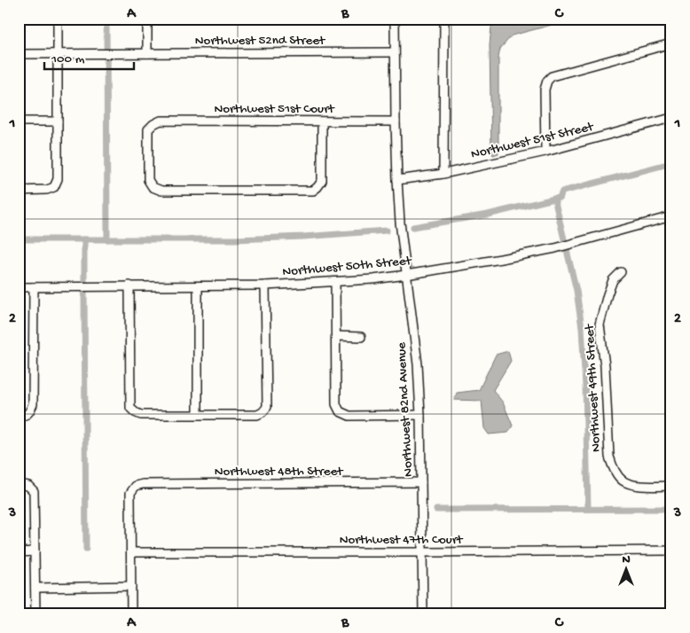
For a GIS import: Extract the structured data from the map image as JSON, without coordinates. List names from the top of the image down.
{
  "streets": {
    "street": [
      "Northwest 52nd Street",
      "Northwest 51st Court",
      "Northwest 51st Street",
      "Northwest 50th Street",
      "Northwest 49th Street",
      "Northwest 82nd Avenue",
      "Northwest 48th Street",
      "Northwest 47th Court"
    ]
  },
  "crossings": [
    ["Northwest 52nd Street", "Northwest 82nd Avenue"],
    ["Northwest 51st Court", "Northwest 82nd Avenue"],
    ["Northwest 51st Street", "Northwest 82nd Avenue"],
    ["Northwest 50th Street", "Northwest 82nd Avenue"],
    ["Northwest 82nd Avenue", "Northwest 48th Street"],
    ["Northwest 82nd Avenue", "Northwest 47th Court"],
    ["Northwest 48th Street", "Northwest 47th Court"]
  ],
  "scale_bar": "100 m",
  "north": "top",
  "grid": {
    "columns": ["A", "B", "C"],
    "rows": ["1", "2", "3"]
  }
}
